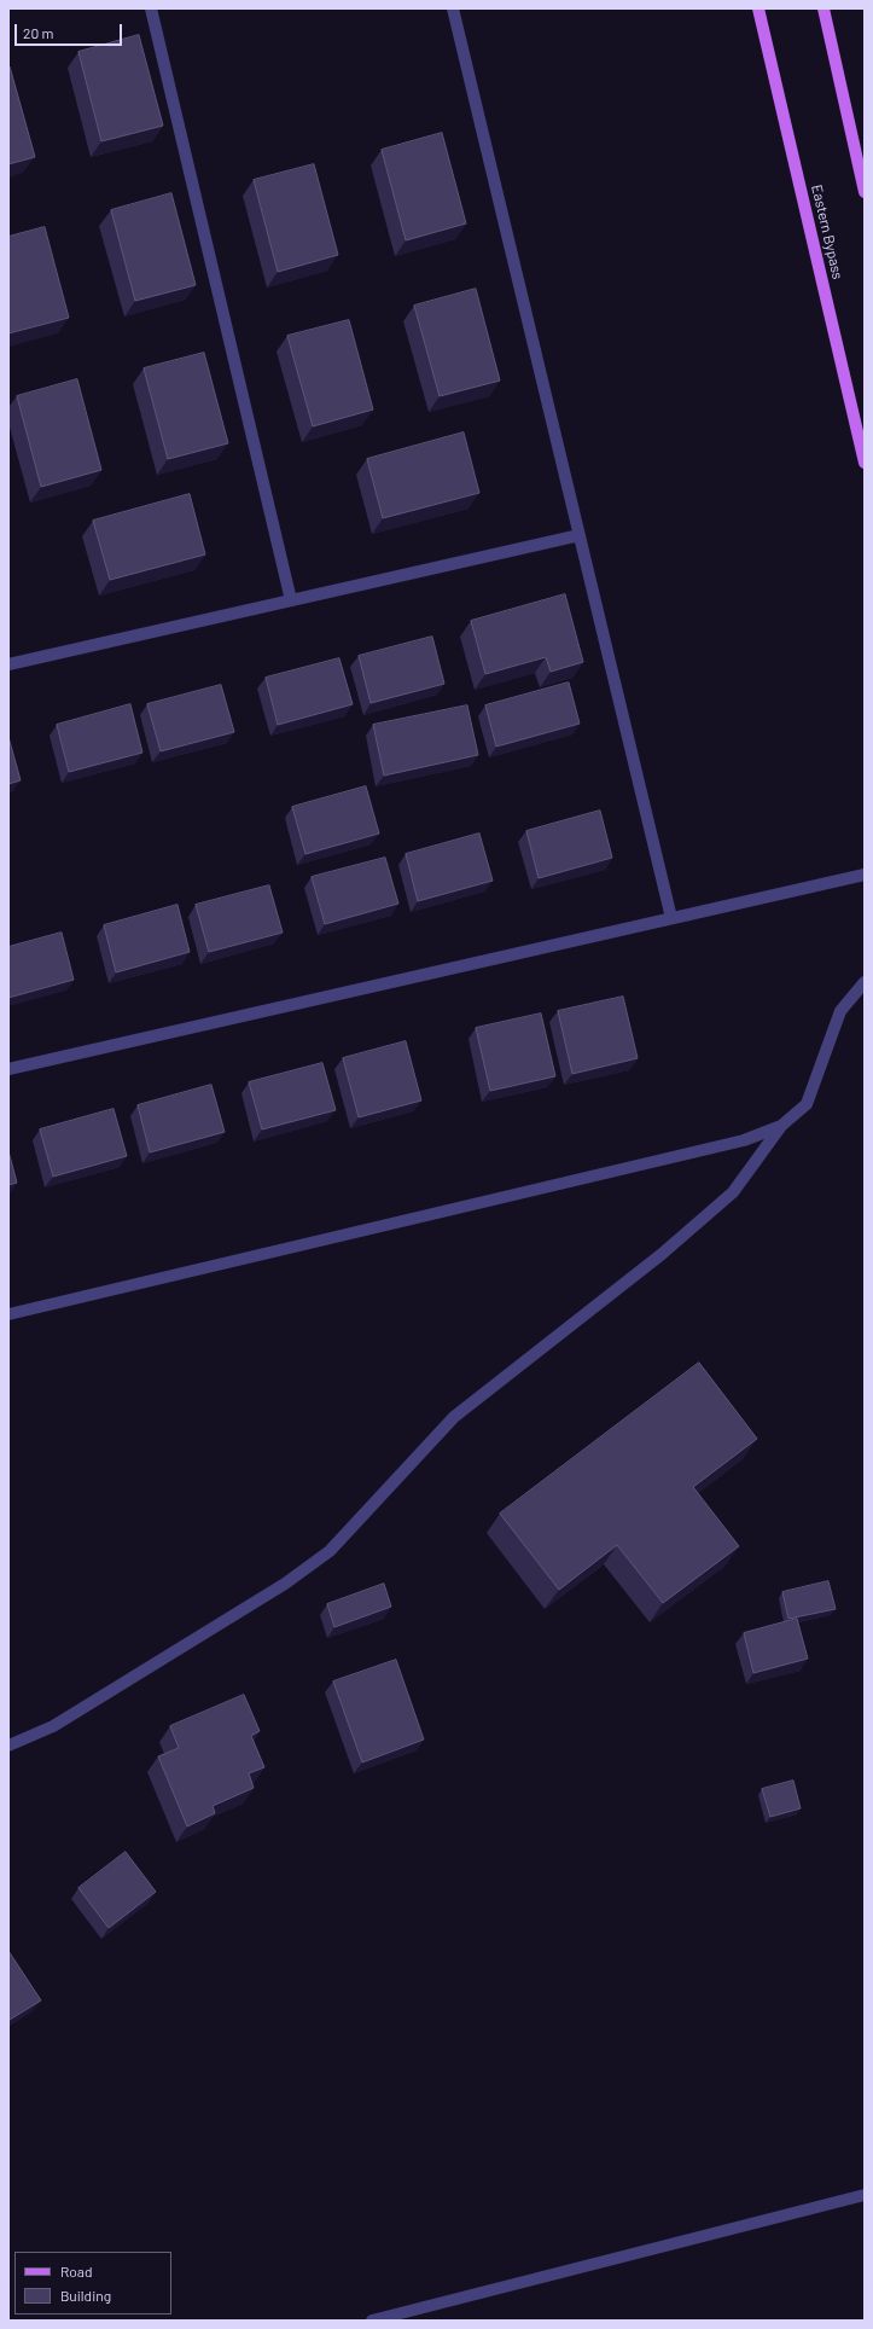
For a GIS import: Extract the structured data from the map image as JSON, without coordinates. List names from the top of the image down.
{
  "streets": {
    "main road": ["Eastern Bypass"]
  },
  "legend": ["Road", "Building"],
  "scale_bar": "20 m"
}
